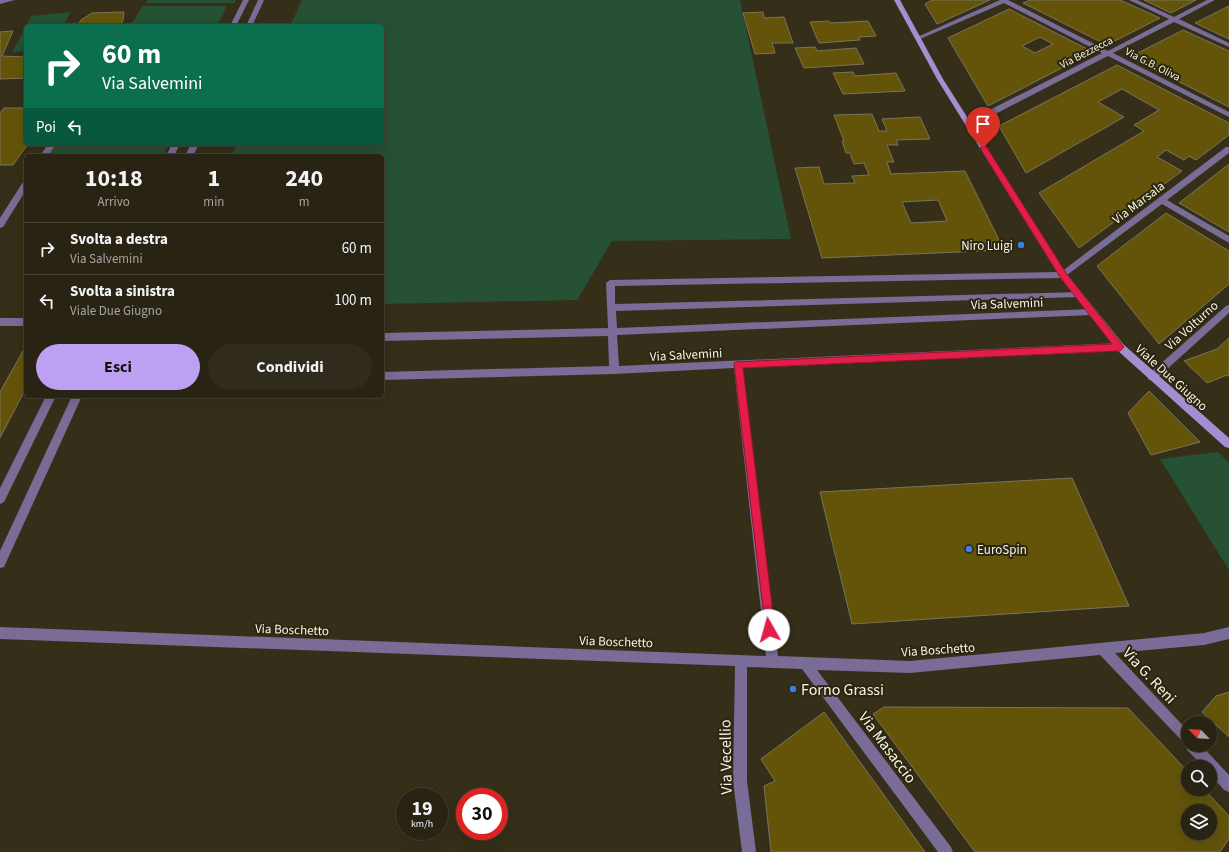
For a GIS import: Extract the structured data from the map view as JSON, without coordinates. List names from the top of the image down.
{
  "streets": {
    "main road": ["Viale Due Giugno"],
    "street": [
      "Via Bezzecca",
      "Via G.B. Oliva",
      "Via Marsala",
      "Via Salvemini",
      "Via Volturno",
      "Via Boschetto",
      "Via G. Reni",
      "Via Masaccio",
      "Via Vecellio"
    ]
  },
  "crossings": [
    ["Via Bezzecca", "Via G.B. Oliva"],
    ["Via Bezzecca", "Viale Due Giugno"],
    ["Via Marsala", "Via Salvemini"],
    ["Via Marsala", "Viale Due Giugno"],
    ["Via Salvemini", "Viale Due Giugno"],
    ["Via Volturno", "Viale Due Giugno"],
    ["Via Boschetto", "Via G. Reni"],
    ["Via Boschetto", "Via Masaccio"],
    ["Via Boschetto", "Via Vecellio"]
  ],
  "places": ["Niro Luigi", "EuroSpin", "Forno Grassi"],
  "north": "top left",
  "page": {
    "turn": ["60 m", "Via Salvemini"],
    "then": "Poi",
    "eta": [
      "10:18",
      "Arrivo",
      "1",
      "min",
      "240",
      "m"
    ],
    "list": [
      {
        "name": "Svolta a destra",
        "note": "Via Salvemini",
        "value": "60 m"
      },
      {
        "name": "Svolta a sinistra",
        "note": "Viale Due Giugno",
        "value": "100 m"
      }
    ],
    "buttons": ["Esci", "Condividi"],
    "speed": "19 km/h",
    "limit": "30"
  }
}
